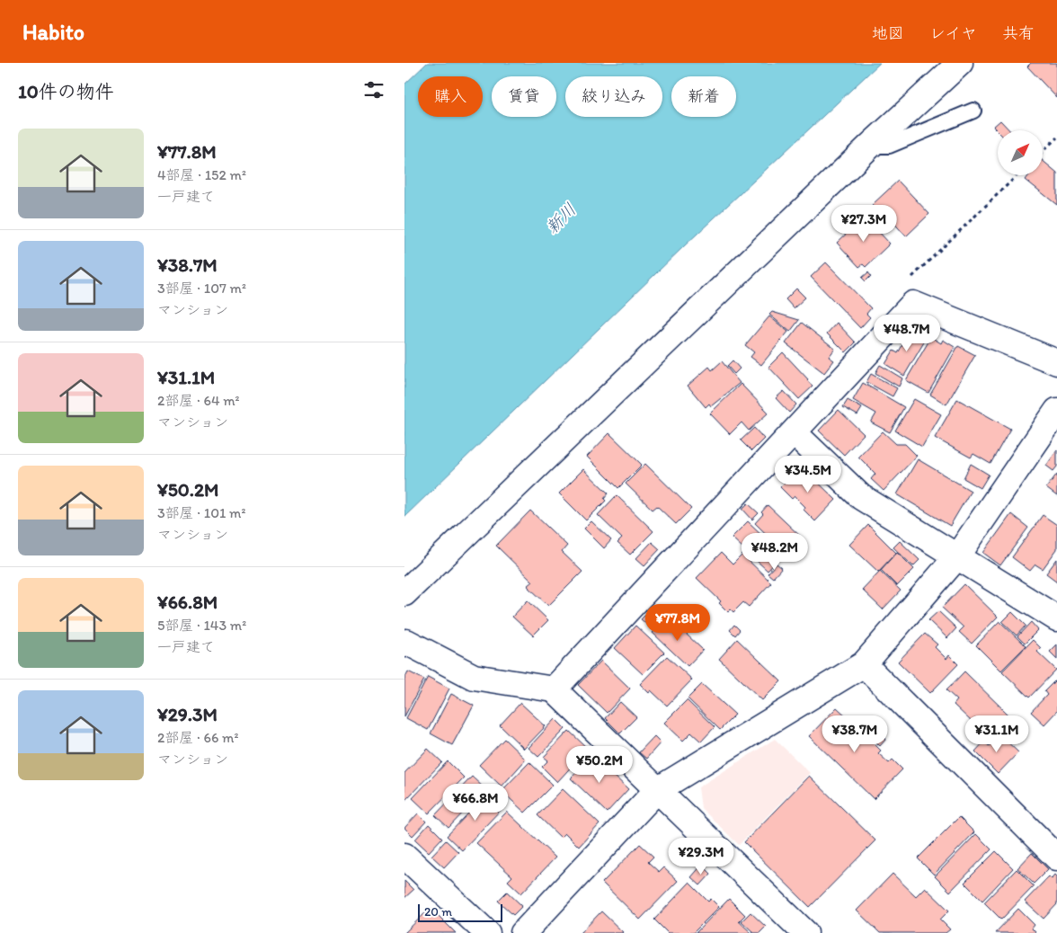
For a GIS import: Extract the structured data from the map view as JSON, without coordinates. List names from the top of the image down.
{
  "water": ["新川"],
  "scale_bar": "20 m",
  "north": "top right",
  "page": {
    "header": "Habito",
    "nav": ["地図", "レイヤ", "共有"],
    "heading": "10件の物件",
    "chip": [
      "購入",
      "賃貸",
      "絞り込み",
      "新着"
    ],
    "list": [
      {
        "name": "¥77.8M",
        "note": "4部屋 · 152 m² · 一戸建て"
      },
      {
        "name": "¥38.7M",
        "note": "3部屋 · 107 m² · マンション"
      },
      {
        "name": "¥31.1M",
        "note": "2部屋 · 64 m² · マンション"
      },
      {
        "name": "¥50.2M",
        "note": "3部屋 · 101 m² · マンション"
      },
      {
        "name": "¥66.8M",
        "note": "5部屋 · 143 m² · 一戸建て"
      },
      {
        "name": "¥29.3M",
        "note": "2部屋 · 66 m² · マンション"
      }
    ],
    "price": [
      "¥27.3M",
      "¥48.7M",
      "¥34.5M",
      "¥48.2M",
      "¥77.8M",
      "¥38.7M",
      "¥31.1M",
      "¥50.2M",
      "¥66.8M",
      "¥29.3M"
    ],
    "scale": "20 m"
  }
}
